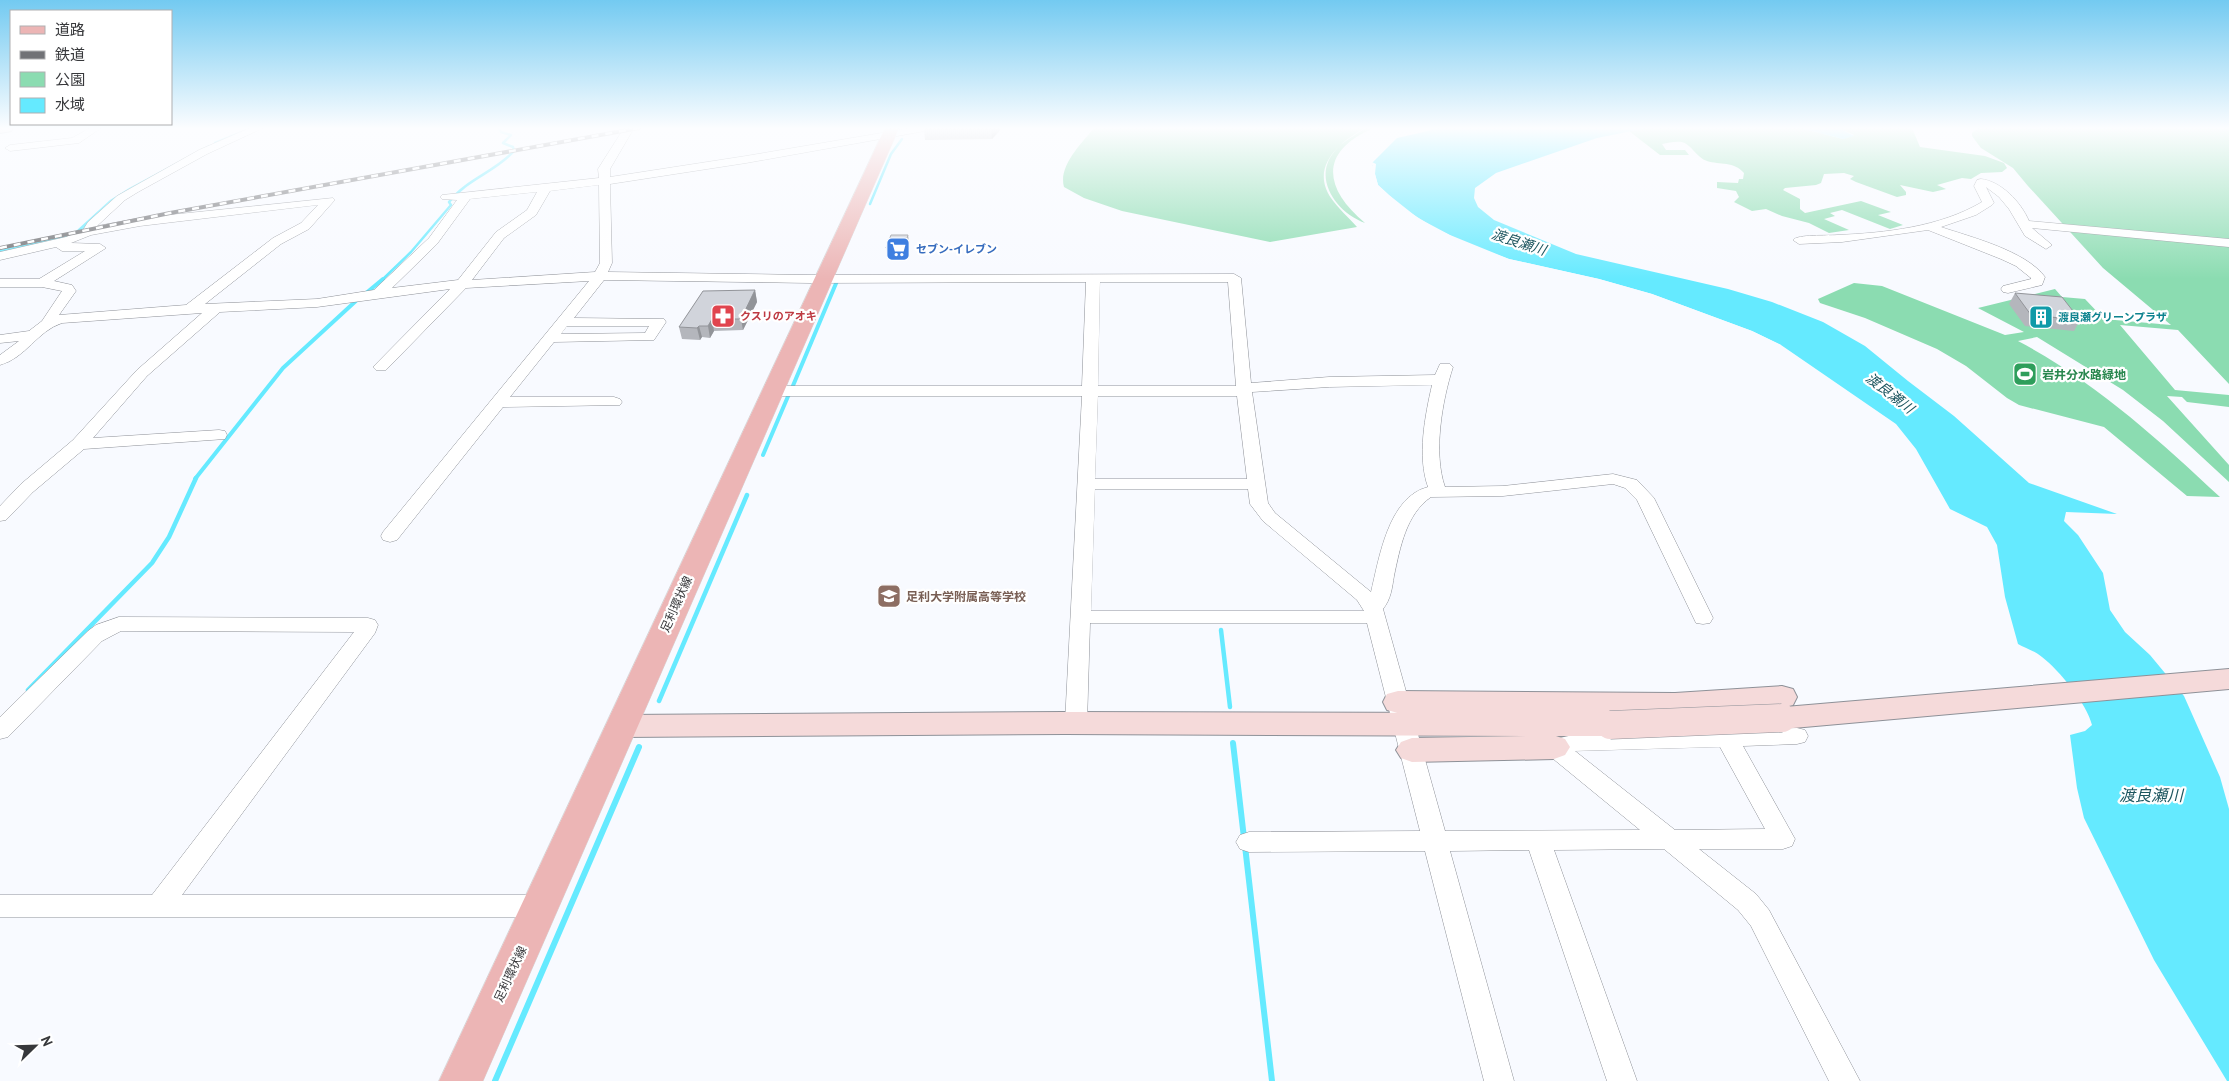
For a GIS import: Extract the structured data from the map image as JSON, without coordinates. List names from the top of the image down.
{
  "streets": {
    "main road": ["足利環状線"]
  },
  "water": ["渡良瀬川"],
  "places": {
    "supermarket": ["セブン-イレブン"],
    "pharmacy": ["クスリのアオキ"],
    "building": ["渡良瀬グリーンプラザ"],
    "sports": ["岩井分水路緑地"],
    "school or university": ["足利大学附属高等学校"]
  },
  "legend": [
    "道路",
    "鉄道",
    "公園",
    "水域"
  ],
  "north": "top right"
}
